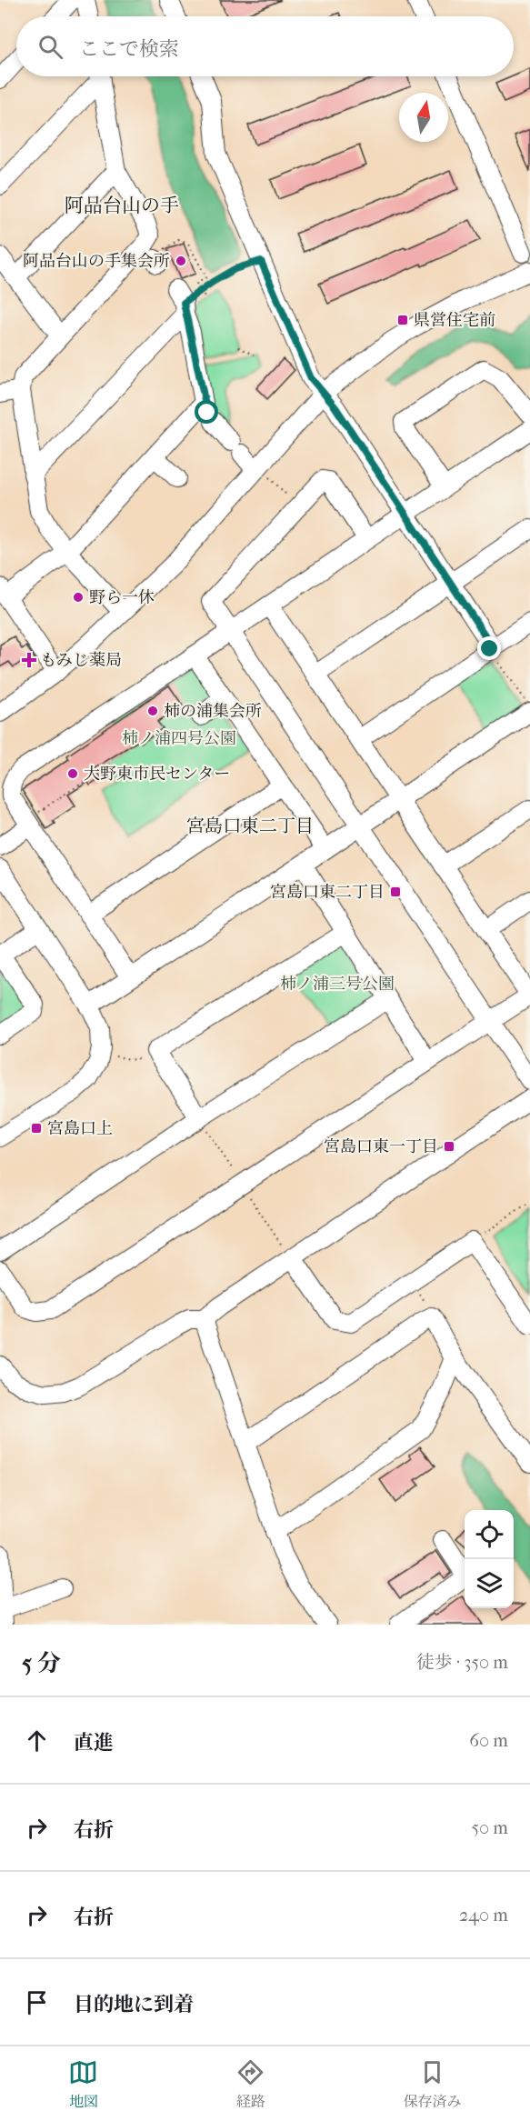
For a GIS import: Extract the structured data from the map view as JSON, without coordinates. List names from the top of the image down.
{
  "districts": ["阿品台山の手", "宮島口東二丁目"],
  "parks": ["柿ノ浦四号公園", "柿ノ浦三号公園"],
  "places": {
    "other": [
      "阿品台山の手集会所",
      "野ら一休",
      "柿の浦集会所",
      "大野東市民センター"
    ],
    "transit": [
      "県営住宅前",
      "宮島口東二丁目",
      "宮島口上",
      "宮島口東一丁目"
    ],
    "health": ["もみじ薬局"]
  },
  "north": "top",
  "page": {
    "search": "ここで検索",
    "heading": ["5 分", "徒歩 · 350 m"],
    "list": [
      ["直進", "60 m"],
      ["右折", "50 m"],
      ["右折", "240 m"],
      "目的地に到着"
    ],
    "nav": ["地図", "経路", "保存済み"]
  }
}
